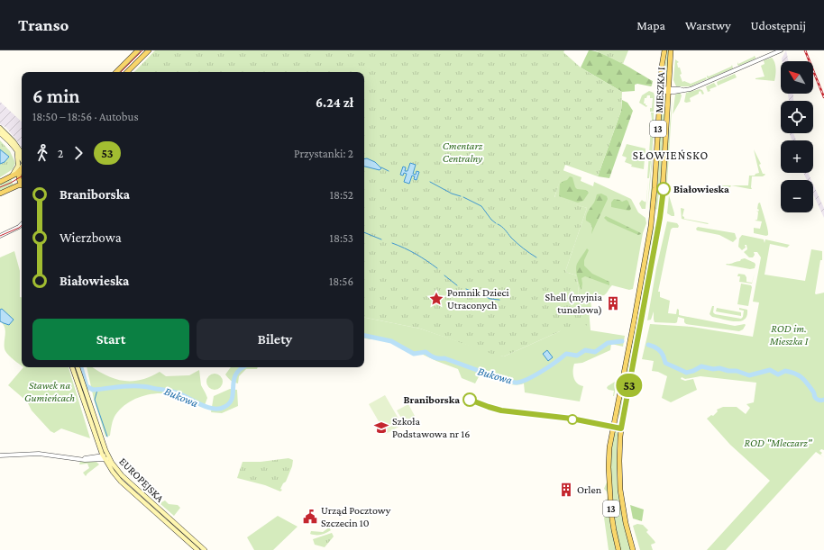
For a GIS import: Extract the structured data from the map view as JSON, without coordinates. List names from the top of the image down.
{
  "streets": {
    "main road": ["MIESZKA I", "13", "EUROPEJSKA"]
  },
  "districts": ["SŁOWIEŃSKO"],
  "water": ["Bukowa"],
  "parks": [
    "Cmentarz Centralny",
    "ROD im. Mieszka I",
    "Stawek na Gumieńcach",
    "ROD \"Mleczarz\""
  ],
  "places": {
    "other": ["Białowieska", "Braniborska"],
    "place": ["Pomnik Dzieci Utraconych"],
    "building": ["Shell (myjnia tunelowa)", "Orlen"],
    "school or university": ["Szkoła Podstawowa nr 16"],
    "public building": ["Urząd Pocztowy Szczecin 10"]
  },
  "lines": ["bus line 53"],
  "north": "top left",
  "page": {
    "header": "Transo",
    "nav": ["Mapa", "Warstwy", "Udostępnij"],
    "on_map": "53",
    "map_buttons": ["+", "−"],
    "heading": ["6 min", "18:50 – 18:56 · Autobus", "6.24 zł"],
    "legs": ["2", "53", "Przystanki: 2"],
    "list": [
      {
        "name": "Braniborska",
        "value": "18:52"
      },
      {
        "name": "Wierzbowa",
        "value": "18:53"
      },
      {
        "name": "Białowieska",
        "value": "18:56"
      }
    ],
    "buttons": ["Start", "Bilety"]
  }
}
